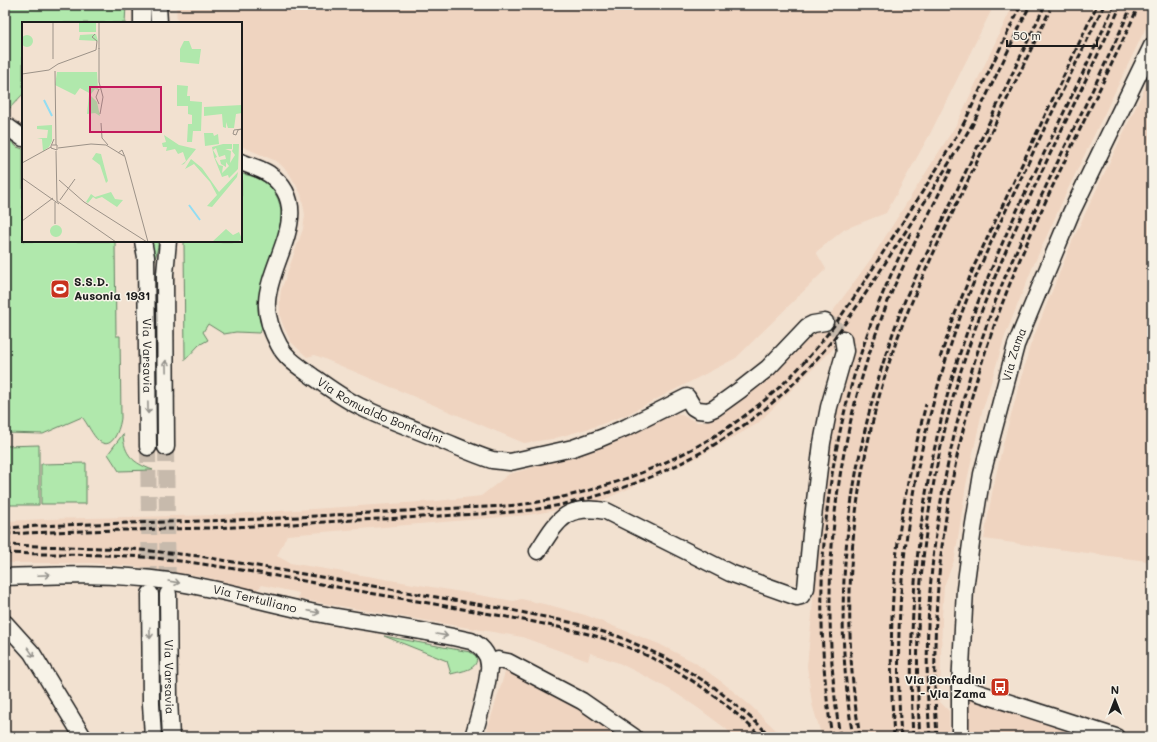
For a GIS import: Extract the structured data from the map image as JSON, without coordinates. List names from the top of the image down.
{
  "streets": {
    "street": [
      "Via Zama",
      "Via Varsavia",
      "Via Romualdo Bonfadini",
      "Via Tertulliano"
    ]
  },
  "one_way": ["Via Tertulliano"],
  "places": {
    "sports": ["S.S.D. Ausonia 1931"],
    "bus stop": ["Via Bonfadini - Via Zama"]
  },
  "scale_bar": "50 m",
  "north": "top"
}
